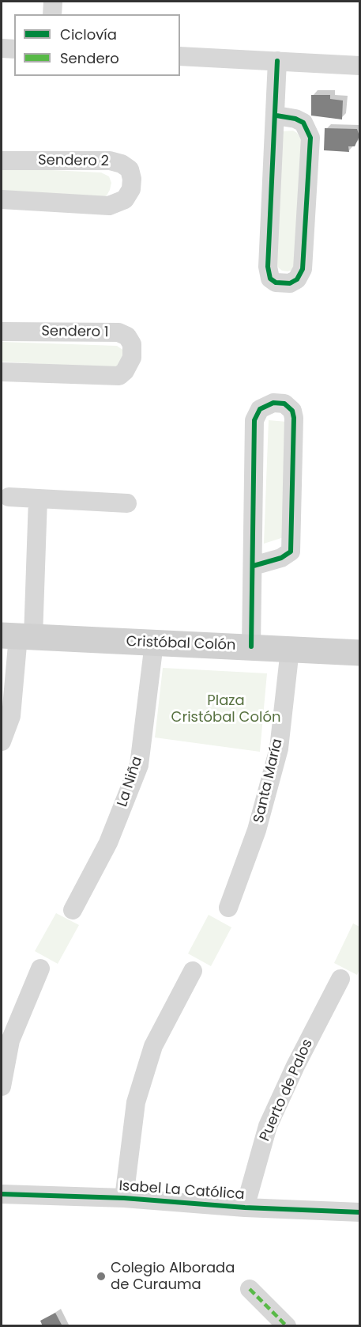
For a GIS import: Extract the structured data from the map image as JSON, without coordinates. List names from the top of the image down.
{
  "streets": {
    "street": [
      "Sendero 2",
      "Sendero 1",
      "Cristóbal Colón",
      "Santa María",
      "La Niña",
      "Puerto de Palos",
      "Isabel La Católica"
    ]
  },
  "crossings": [
    ["Cristóbal Colón", "Santa María"],
    ["Cristóbal Colón", "La Niña"],
    ["Puerto de Palos", "Isabel La Católica"]
  ],
  "parks": ["Plaza Cristóbal Colón"],
  "places": ["Colegio Alborada de Curauma"],
  "legend": ["Ciclovía", "Sendero"]
}
